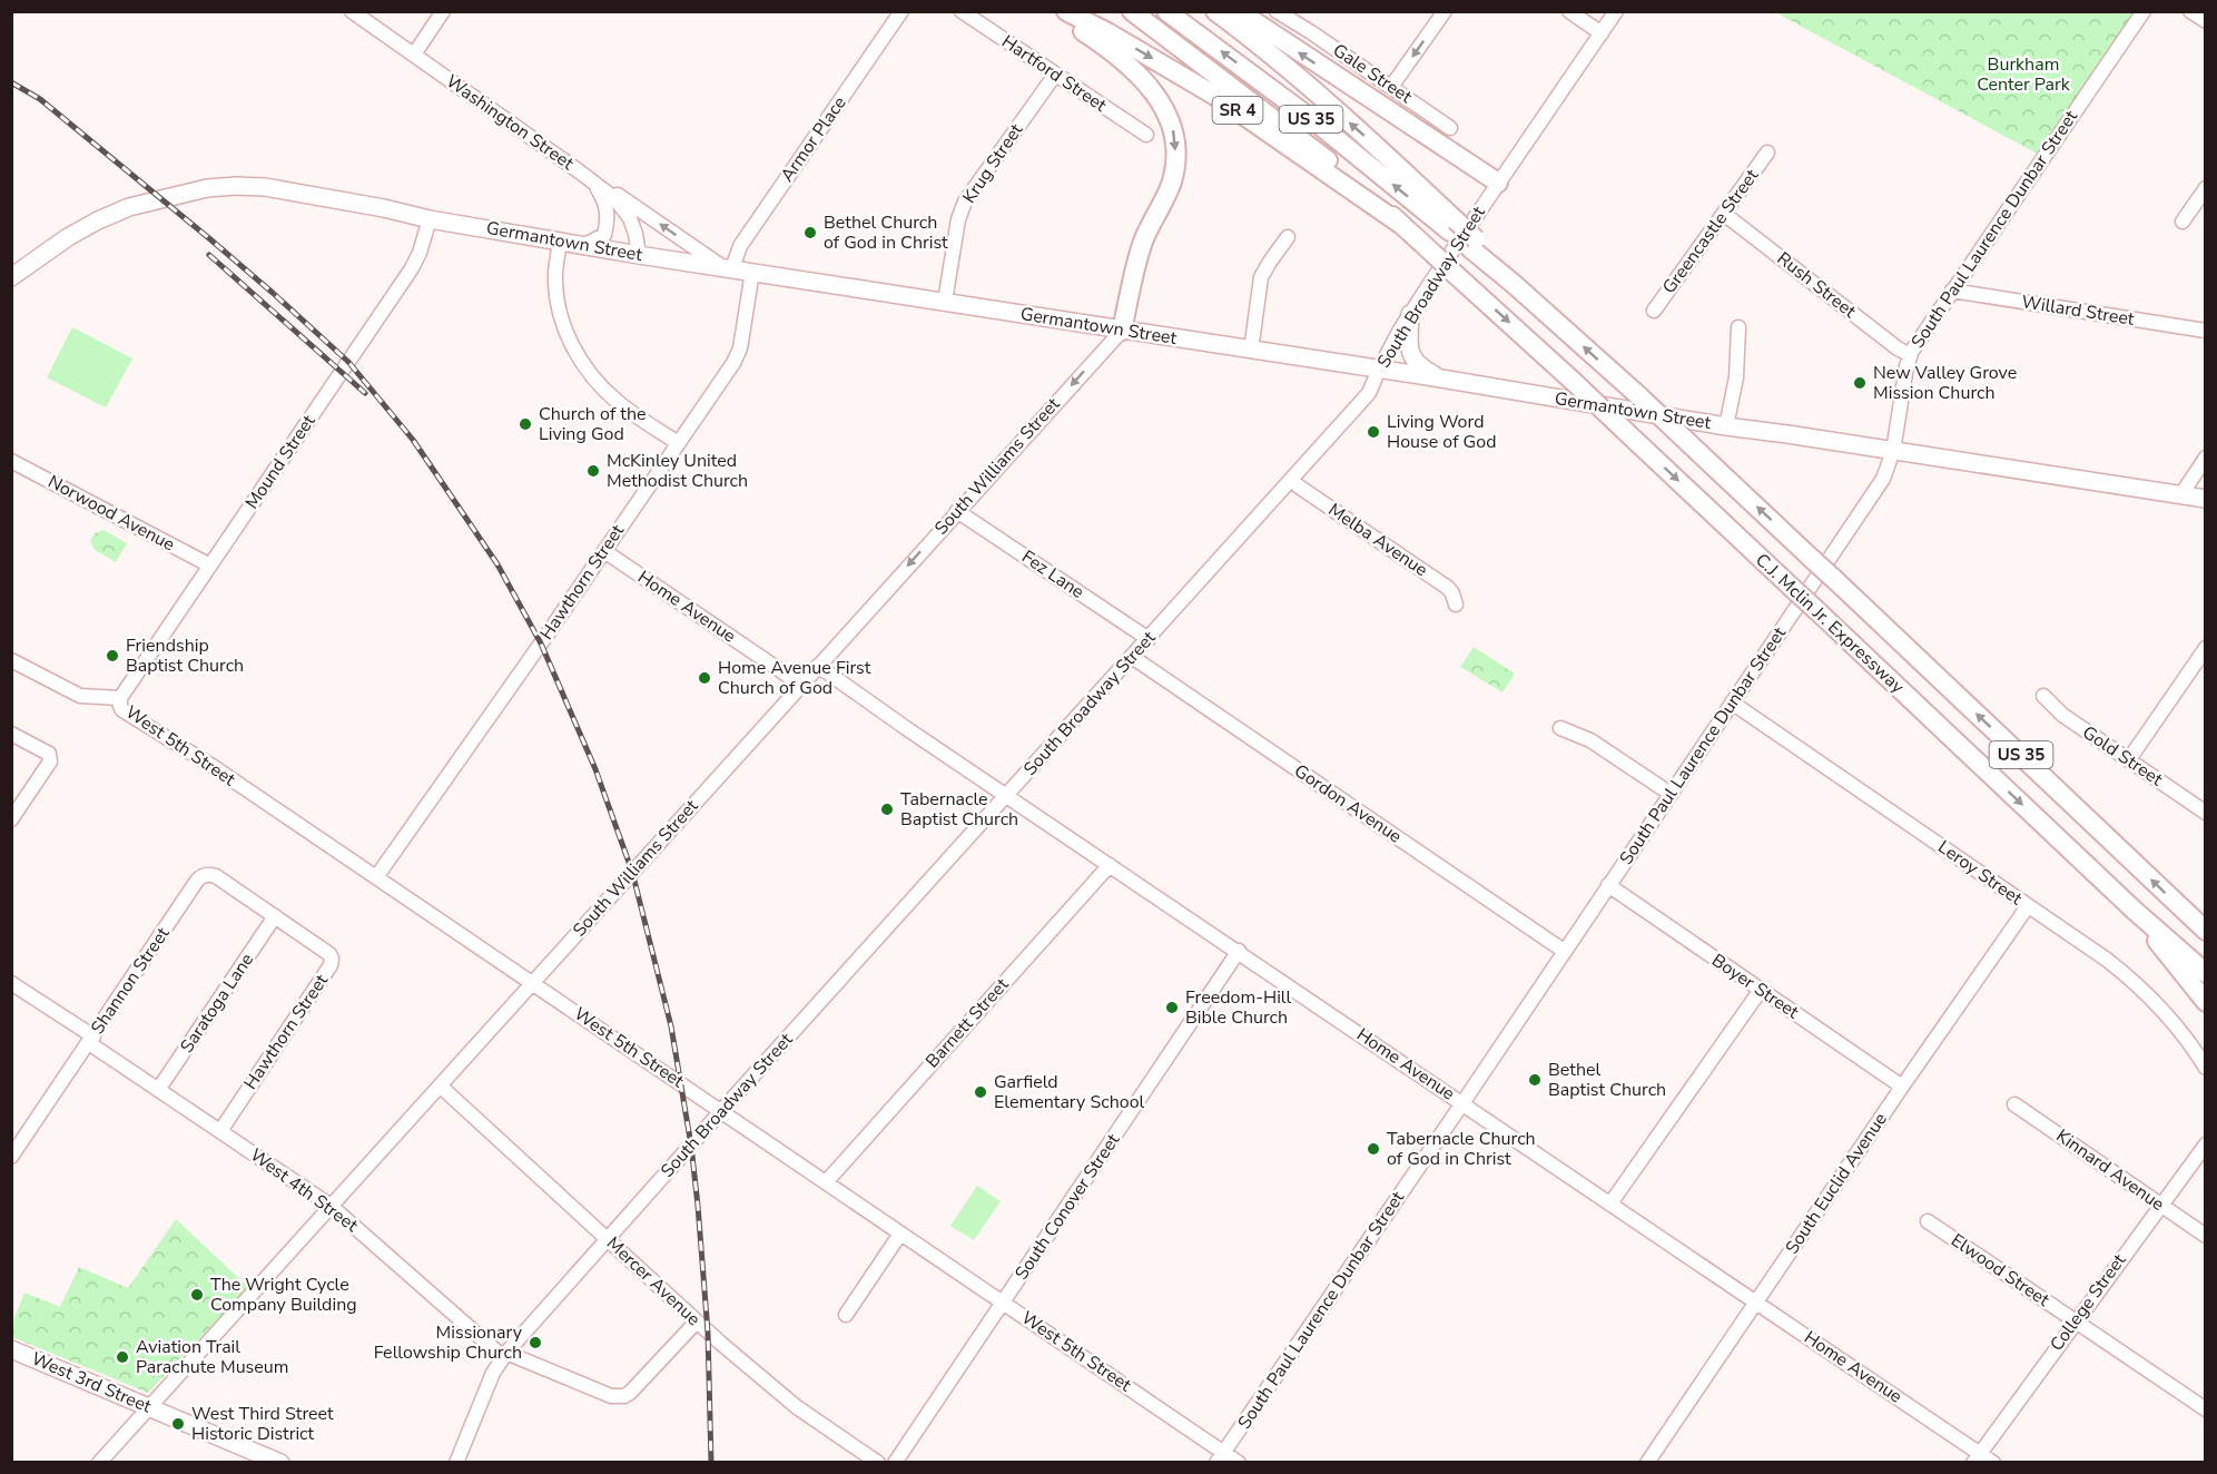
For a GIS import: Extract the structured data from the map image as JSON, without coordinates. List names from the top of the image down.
{
  "streets": {
    "highway": ["SR 4", "US 35", "C.J. Mclin Jr. Expressway"],
    "main road": ["Germantown Street", "West 3rd Street"],
    "street": [
      "Hartford Street",
      "Gale Street",
      "Washington Street",
      "Armor Place",
      "Krug Street",
      "South Paul Laurence Dunbar Street",
      "Greencastle Street",
      "Rush Street",
      "South Broadway Street",
      "Willard Street",
      "Mound Street",
      "South Williams Street",
      "Norwood Avenue",
      "Melba Avenue",
      "Fez Lane",
      "Hawthorn Street",
      "Home Avenue",
      "West 5th Street",
      "Gold Street",
      "Gordon Avenue",
      "Leroy Street",
      "Shannon Street",
      "Boyer Street",
      "Saratoga Lane",
      "Barnett Street",
      "Kinnard Avenue",
      "South Euclid Avenue",
      "West 4th Street",
      "South Conover Street",
      "Elwood Street",
      "Mercer Avenue",
      "College Street"
    ]
  },
  "crossings": [
    ["Hartford Street", "Krug Street"],
    ["SR 4", "US 35"],
    ["SR 4", "C.J. Mclin Jr. Expressway"],
    ["US 35", "C.J. Mclin Jr. Expressway"],
    ["Washington Street", "Germantown Street"],
    ["Armor Place", "Germantown Street"],
    ["Krug Street", "Germantown Street"],
    ["South Paul Laurence Dunbar Street", "Germantown Street"],
    ["South Paul Laurence Dunbar Street", "Rush Street"],
    ["South Paul Laurence Dunbar Street", "Willard Street"],
    ["South Paul Laurence Dunbar Street", "Home Avenue"],
    ["South Paul Laurence Dunbar Street", "West 5th Street"],
    ["South Paul Laurence Dunbar Street", "Gordon Avenue"],
    ["South Paul Laurence Dunbar Street", "Leroy Street"],
    ["South Paul Laurence Dunbar Street", "Boyer Street"],
    ["Greencastle Street", "Rush Street"],
    ["Germantown Street", "South Broadway Street"],
    ["Germantown Street", "Mound Street"],
    ["Germantown Street", "South Williams Street"],
    ["Germantown Street", "Hawthorn Street"],
    ["South Broadway Street", "Melba Avenue"],
    ["South Broadway Street", "Fez Lane"],
    ["South Broadway Street", "Home Avenue"],
    ["South Broadway Street", "West 5th Street"],
    ["South Broadway Street", "Gordon Avenue"],
    ["South Broadway Street", "West 4th Street"],
    ["South Broadway Street", "Mercer Avenue"],
    ["Mound Street", "Norwood Avenue"],
    ["Mound Street", "West 5th Street"],
    ["South Williams Street", "Fez Lane"],
    ["South Williams Street", "Home Avenue"],
    ["South Williams Street", "West 5th Street"],
    ["South Williams Street", "West 4th Street"],
    ["South Williams Street", "Mercer Avenue"],
    ["South Williams Street", "West 3rd Street"],
    ["Hawthorn Street", "Home Avenue"],
    ["Hawthorn Street", "West 5th Street"],
    ["Hawthorn Street", "Shannon Street"],
    ["Hawthorn Street", "Saratoga Lane"],
    ["Hawthorn Street", "West 4th Street"],
    ["Home Avenue", "Barnett Street"],
    ["Home Avenue", "South Euclid Avenue"],
    ["Home Avenue", "South Conover Street"],
    ["Home Avenue", "College Street"],
    ["West 5th Street", "Barnett Street"],
    ["West 5th Street", "South Conover Street"],
    ["Leroy Street", "South Euclid Avenue"],
    ["Shannon Street", "Saratoga Lane"],
    ["Shannon Street", "West 4th Street"],
    ["Boyer Street", "South Euclid Avenue"],
    ["Saratoga Lane", "West 4th Street"],
    ["Kinnard Avenue", "College Street"],
    ["West 4th Street", "Mercer Avenue"],
    ["Elwood Street", "College Street"]
  ],
  "parks": ["Burkham Center Park"],
  "places": [
    "Bethel Church of God in Christ",
    "New Valley Grove Mission Church",
    "Church of the Living God",
    "Living Word House of God",
    "McKinley United Methodist Church",
    "Friendship Baptist Church",
    "Home Avenue First Church of God",
    "Tabernacle Baptist Church",
    "Freedom-Hill Bible Church",
    "Bethel Baptist Church",
    "Garfield Elementary School",
    "Tabernacle Church of God in Christ",
    "The Wright Cycle Company Building",
    "Missionary Fellowship Church",
    "Aviation Trail Parachute Museum",
    "West Third Street Historic District"
  ]
}
